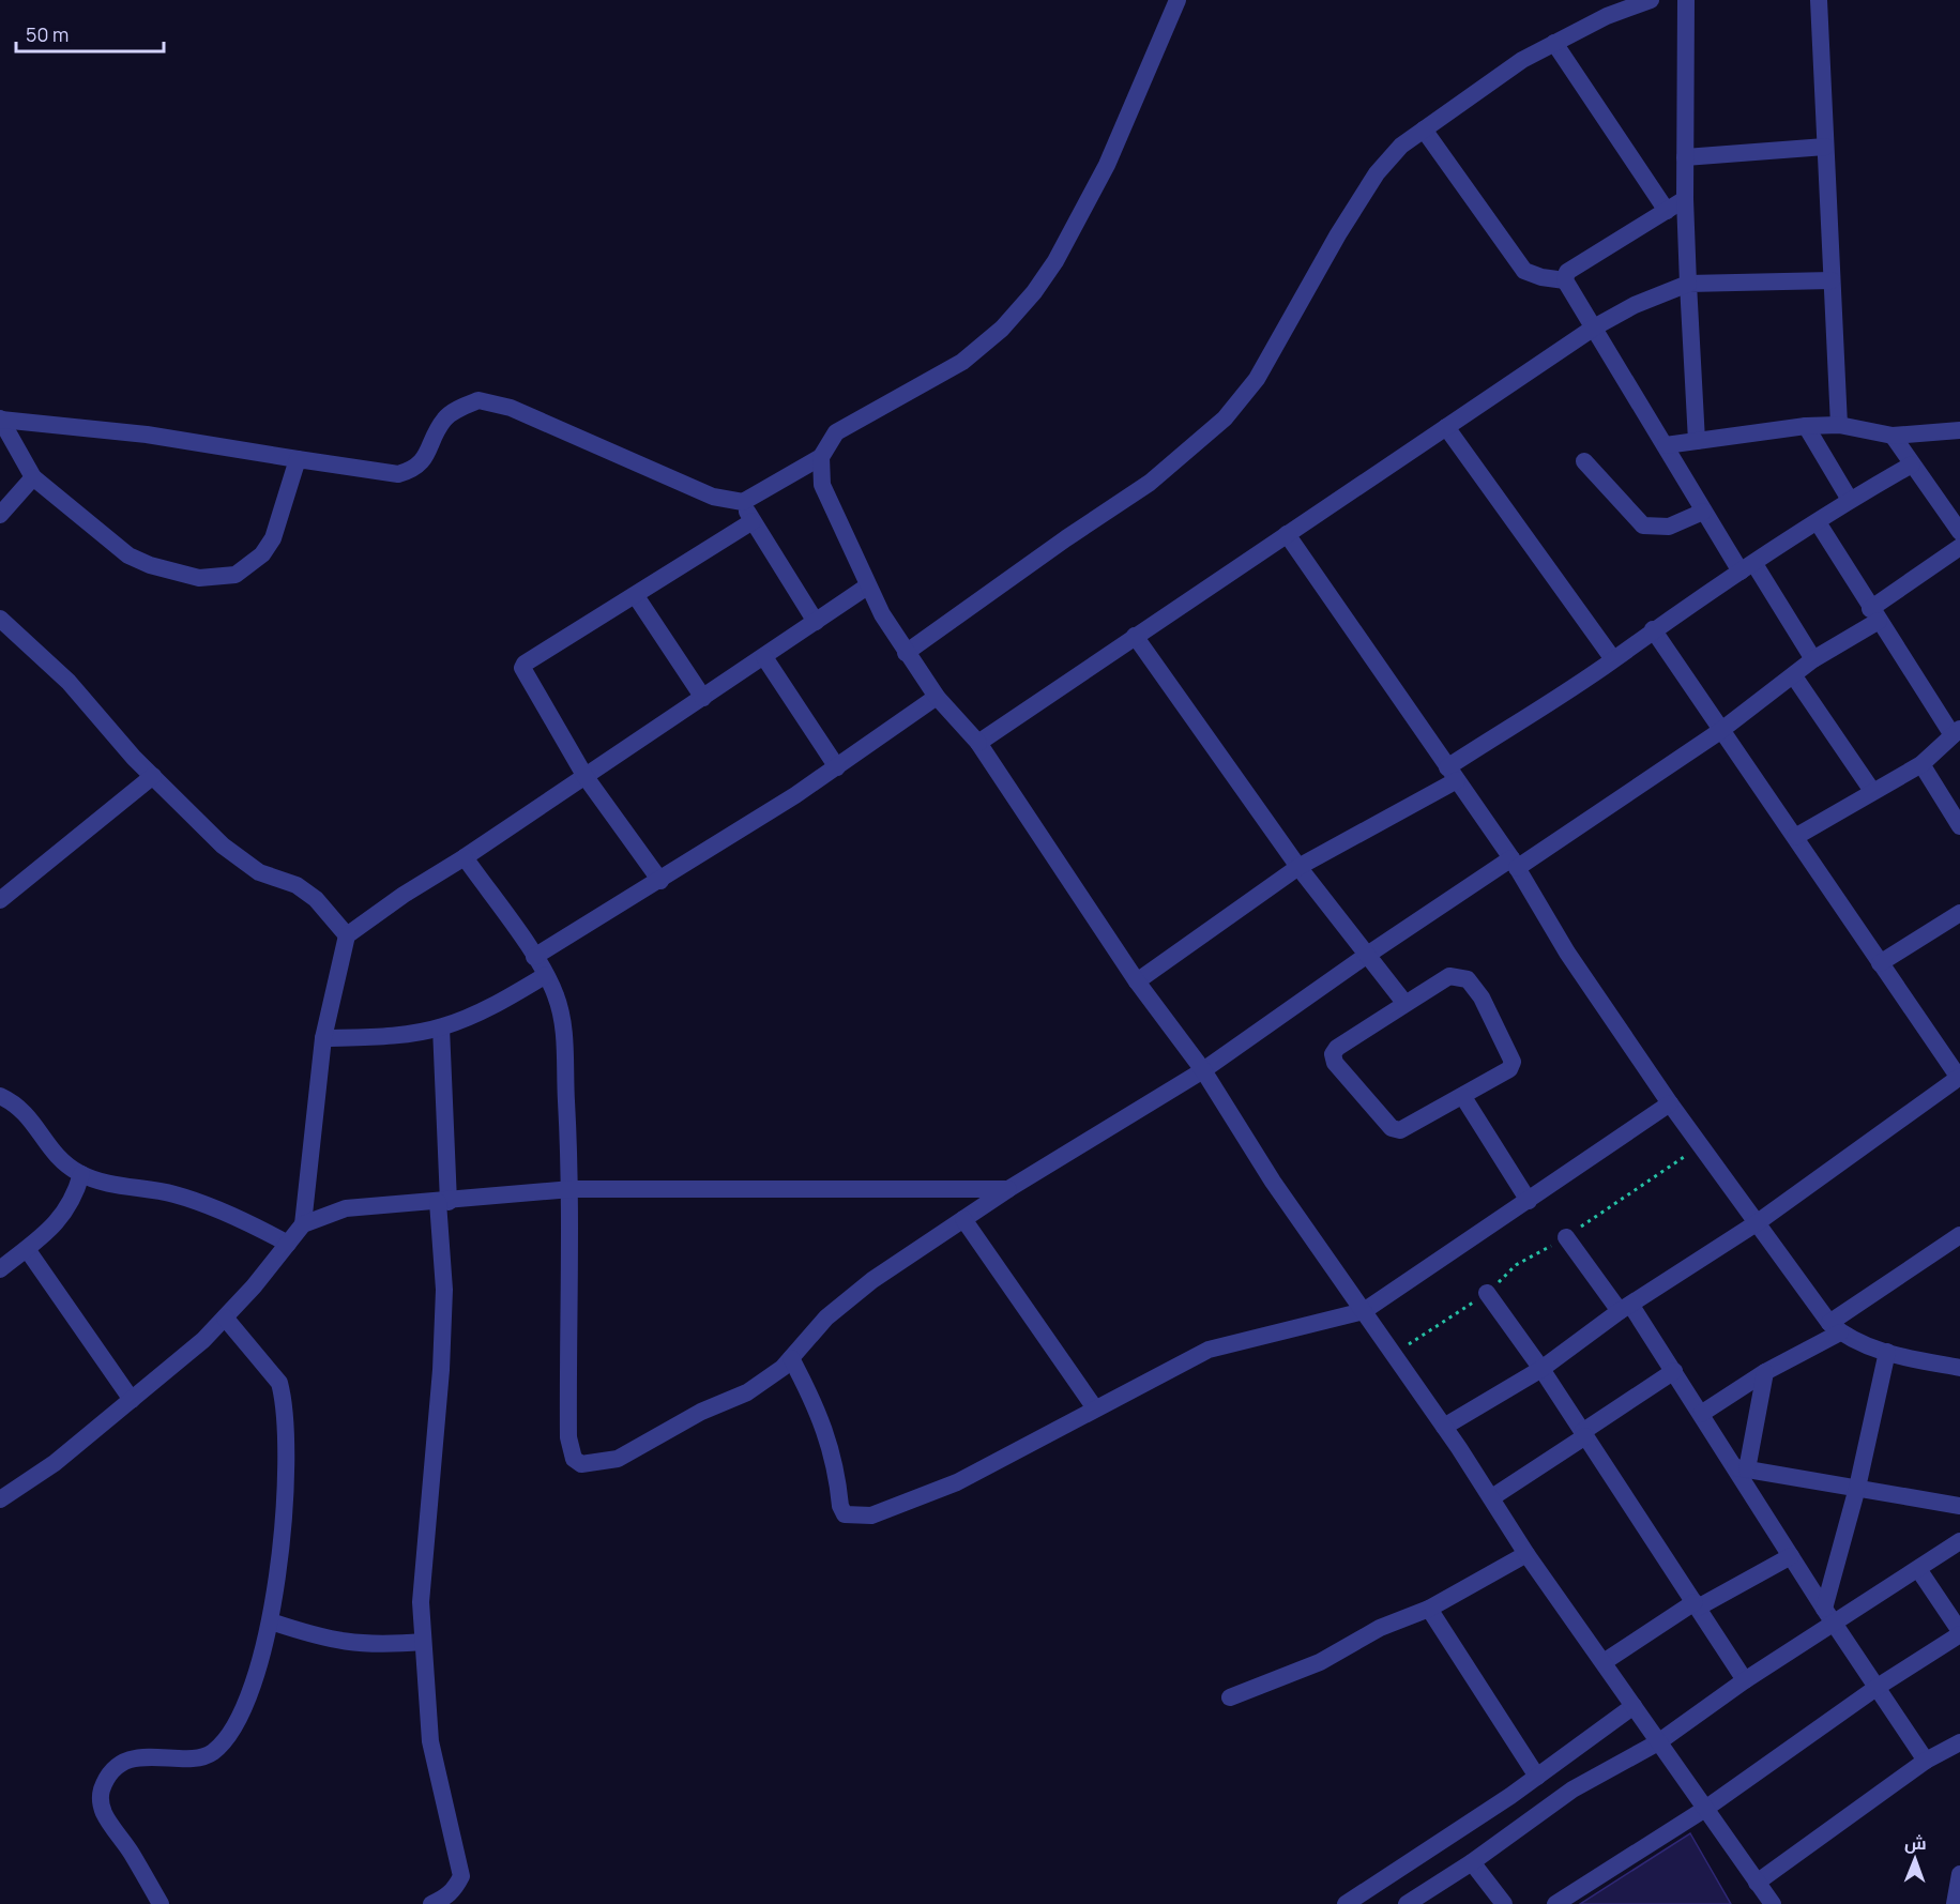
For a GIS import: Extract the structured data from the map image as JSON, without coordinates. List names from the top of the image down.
{
  "scale_bar": "50 m",
  "north": "top"
}
